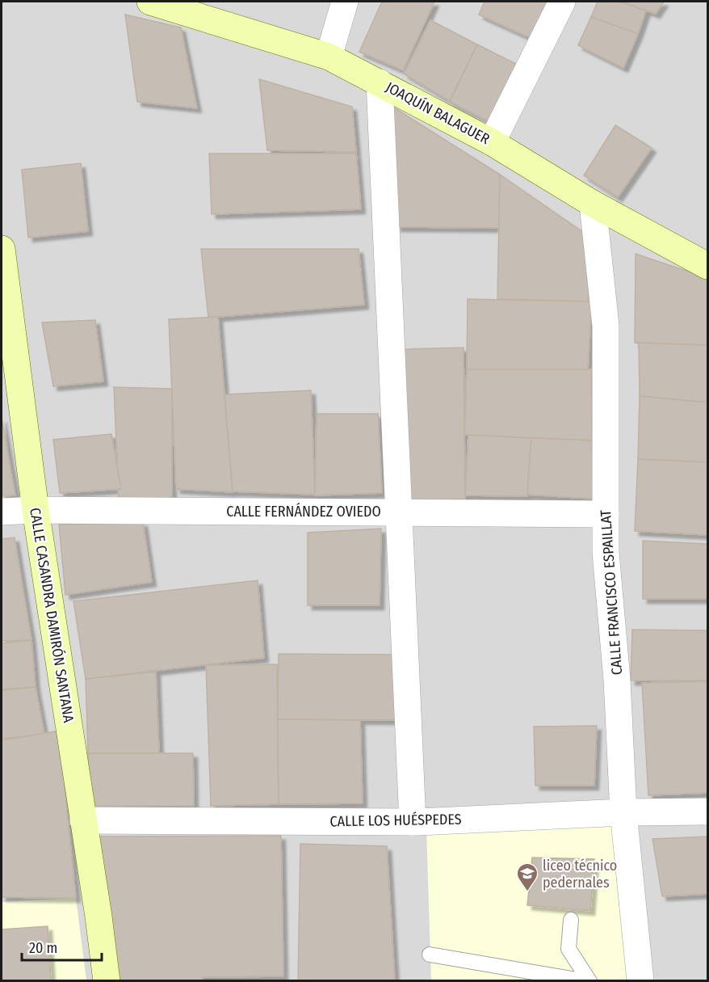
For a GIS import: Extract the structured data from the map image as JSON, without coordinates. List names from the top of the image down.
{
  "streets": {
    "main road": ["JOAQUÍN BALAGUER", "CALLE CASANDRA DAMIRÓN SANTANA"],
    "street": ["CALLE FERNÁNDEZ OVIEDO", "CALLE FRANCISCO ESPAILLAT", "CALLE LOS HUÉSPEDES"]
  },
  "crossings": [
    ["JOAQUÍN BALAGUER", "CALLE FRANCISCO ESPAILLAT"],
    ["CALLE FERNÁNDEZ OVIEDO", "CALLE FRANCISCO ESPAILLAT"],
    ["CALLE FERNÁNDEZ OVIEDO", "CALLE CASANDRA DAMIRÓN SANTANA"],
    ["CALLE FRANCISCO ESPAILLAT", "CALLE LOS HUÉSPEDES"],
    ["CALLE CASANDRA DAMIRÓN SANTANA", "CALLE LOS HUÉSPEDES"]
  ],
  "places": {
    "school or university": ["liceo técnico pedernales"]
  },
  "scale_bar": "20 m"
}
